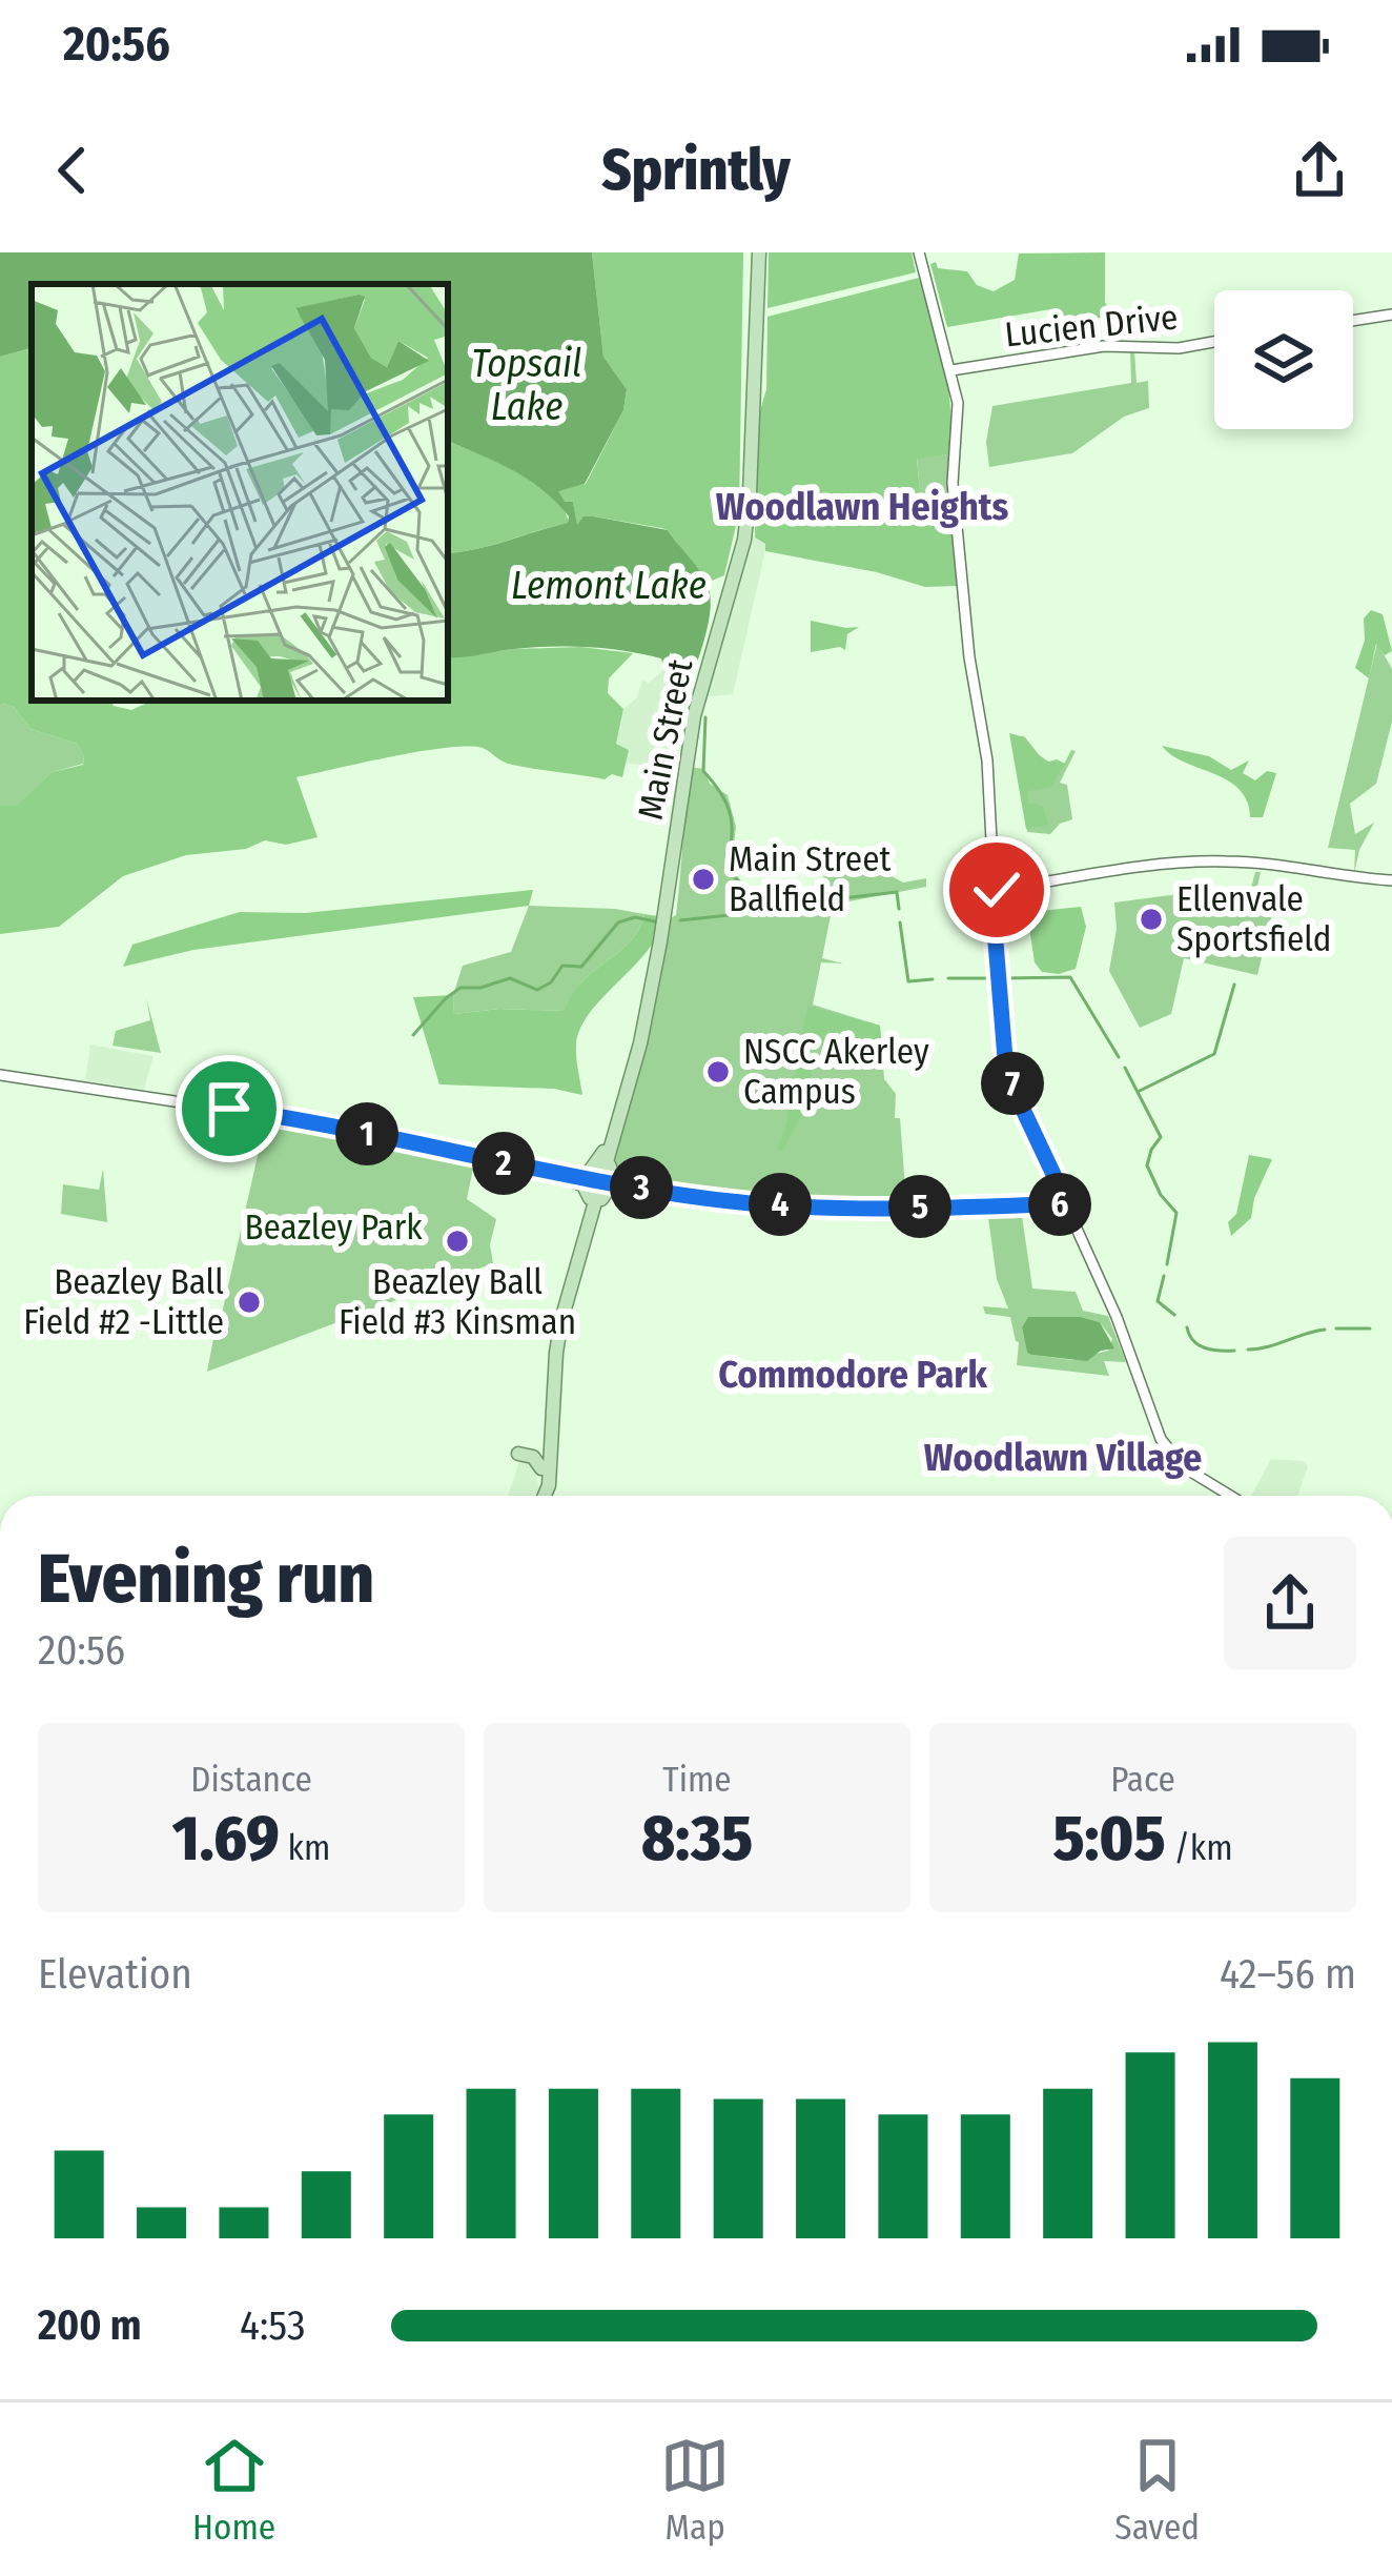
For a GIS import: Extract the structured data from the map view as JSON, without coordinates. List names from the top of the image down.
{
  "streets": {
    "main road": ["Main Street"],
    "street": ["Lucien Drive"]
  },
  "districts": ["Woodlawn Heights", "Commodore Park", "Woodlawn Village"],
  "water": ["Topsail Lake", "Lemont Lake"],
  "parks": ["Beazley Park"],
  "places": [
    "Main Street Ballfield",
    "Ellenvale Sportsfield",
    "NSCC Akerley Campus",
    "Beazley Ball Field #3 Kinsman",
    "Beazley Ball Field #2 -Little"
  ],
  "page": {
    "status": "20:56",
    "header": "Sprintly",
    "pins": [
      "7",
      "1",
      "2",
      "3",
      "4",
      "6",
      "5"
    ],
    "heading": ["Evening run", "20:56"],
    "stats": [
      ["Distance", "1.69 km"],
      ["Time", "8:35"],
      ["Pace", "5:05 /km"]
    ],
    "chart": ["Elevation", "42–56 m"],
    "list": [
      {
        "name": "200 m",
        "note": "4:53"
      }
    ],
    "tabs": ["Home", "Map", "Saved"]
  }
}
